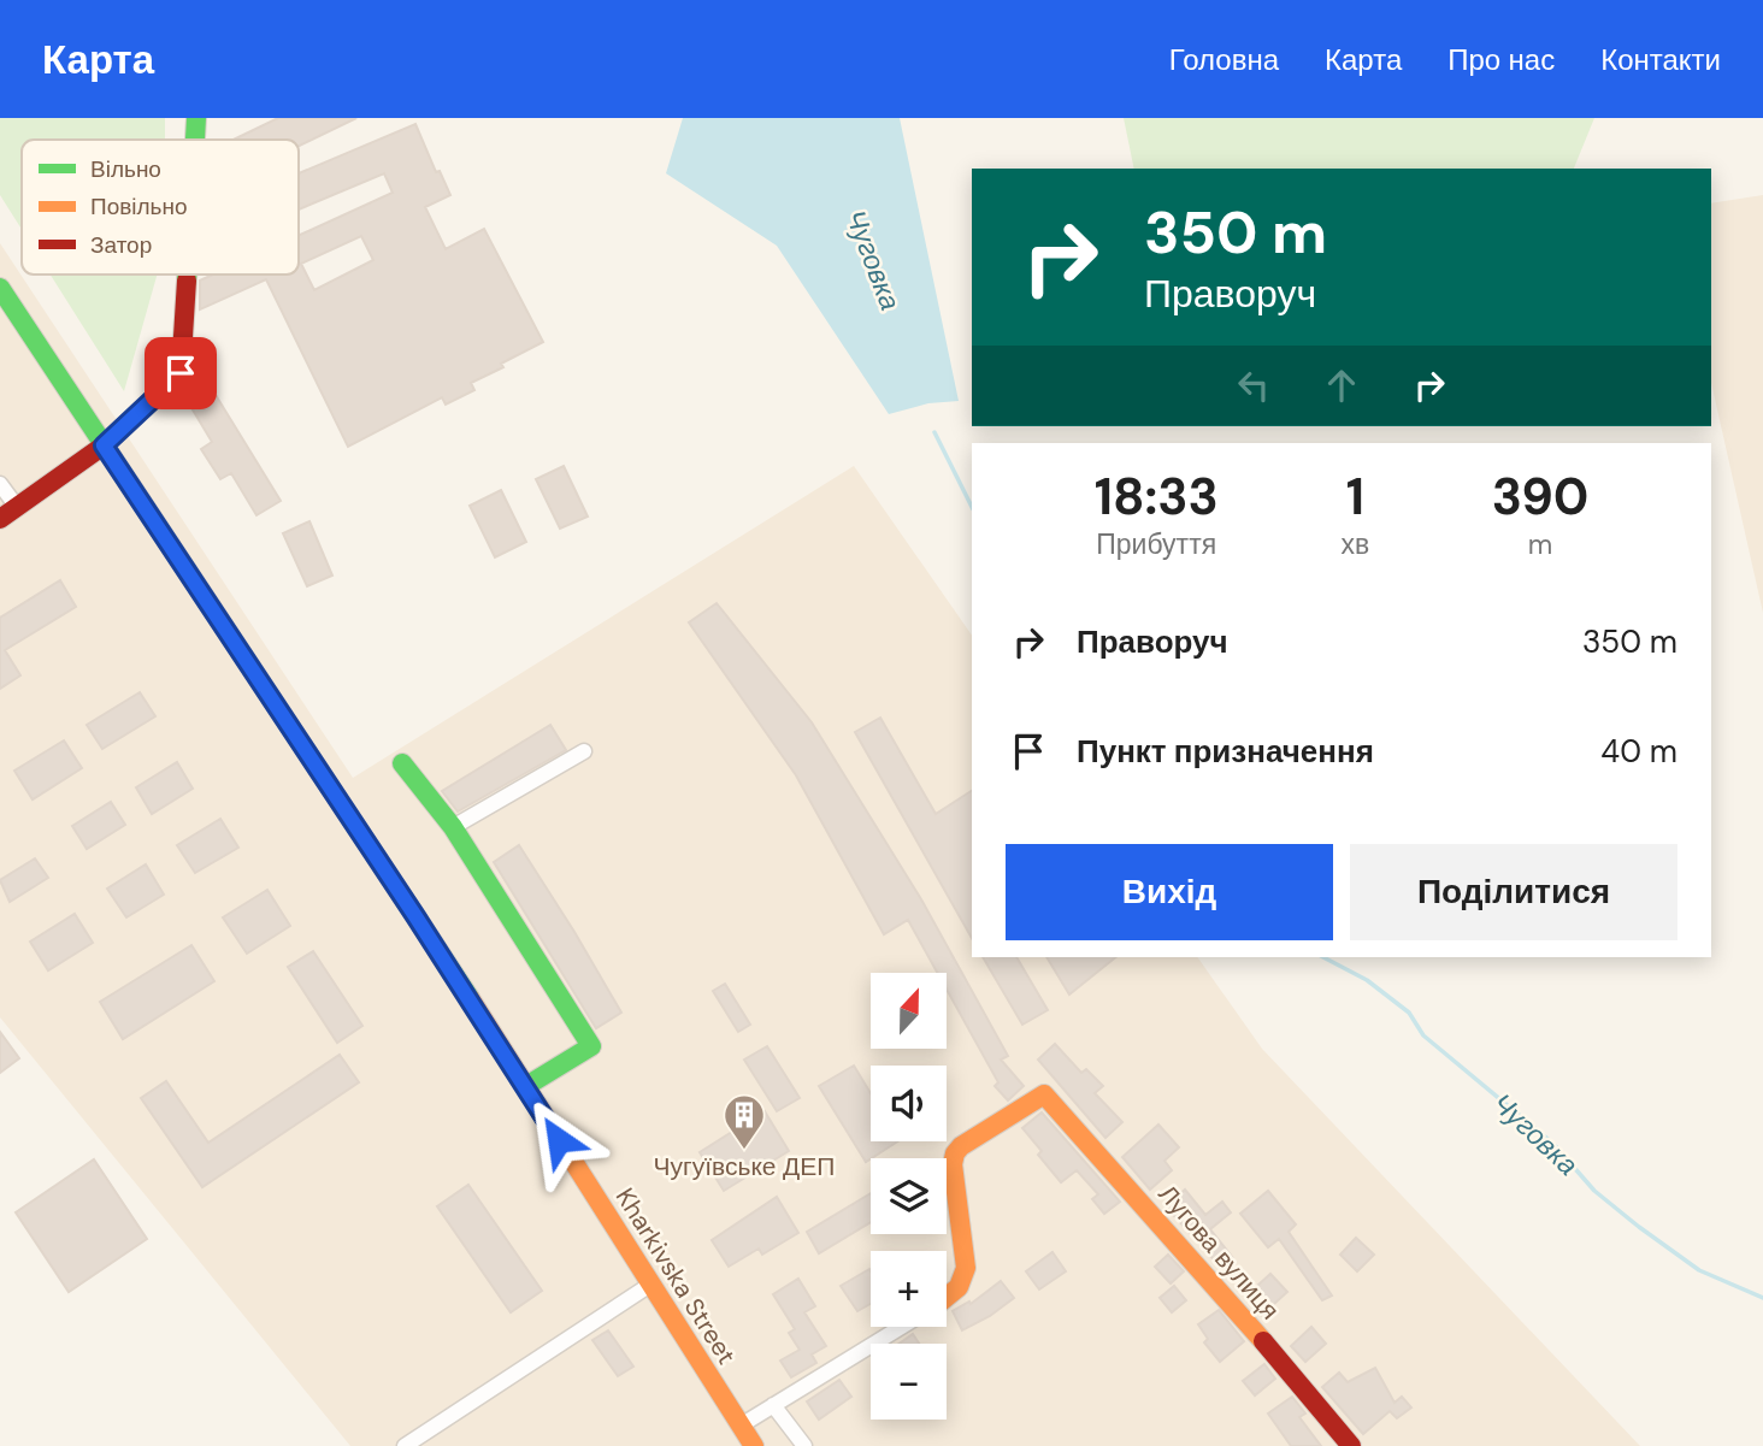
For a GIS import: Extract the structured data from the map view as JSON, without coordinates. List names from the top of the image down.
{
  "streets": {
    "main road": ["Лугова вулиця", "Kharkivska Street"]
  },
  "water": ["Чуговка"],
  "places": {
    "building": ["Чугуївське ДЕП"]
  },
  "legend": ["Вільно", "Повільно", "Затор"],
  "north": "top",
  "page": {
    "header": "Карта",
    "nav": [
      "Головна",
      "Карта",
      "Про нас",
      "Контакти"
    ],
    "turn": ["350 m", "Праворуч"],
    "eta": [
      "18:33",
      "Прибуття",
      "1",
      "хв",
      "390",
      "m"
    ],
    "list": [
      {
        "name": "Праворуч",
        "value": "350 m"
      },
      {
        "name": "Пункт призначення",
        "value": "40 m"
      }
    ],
    "buttons": ["Вихід", "Поділитися"],
    "map_buttons": ["+", "−"]
  }
}
